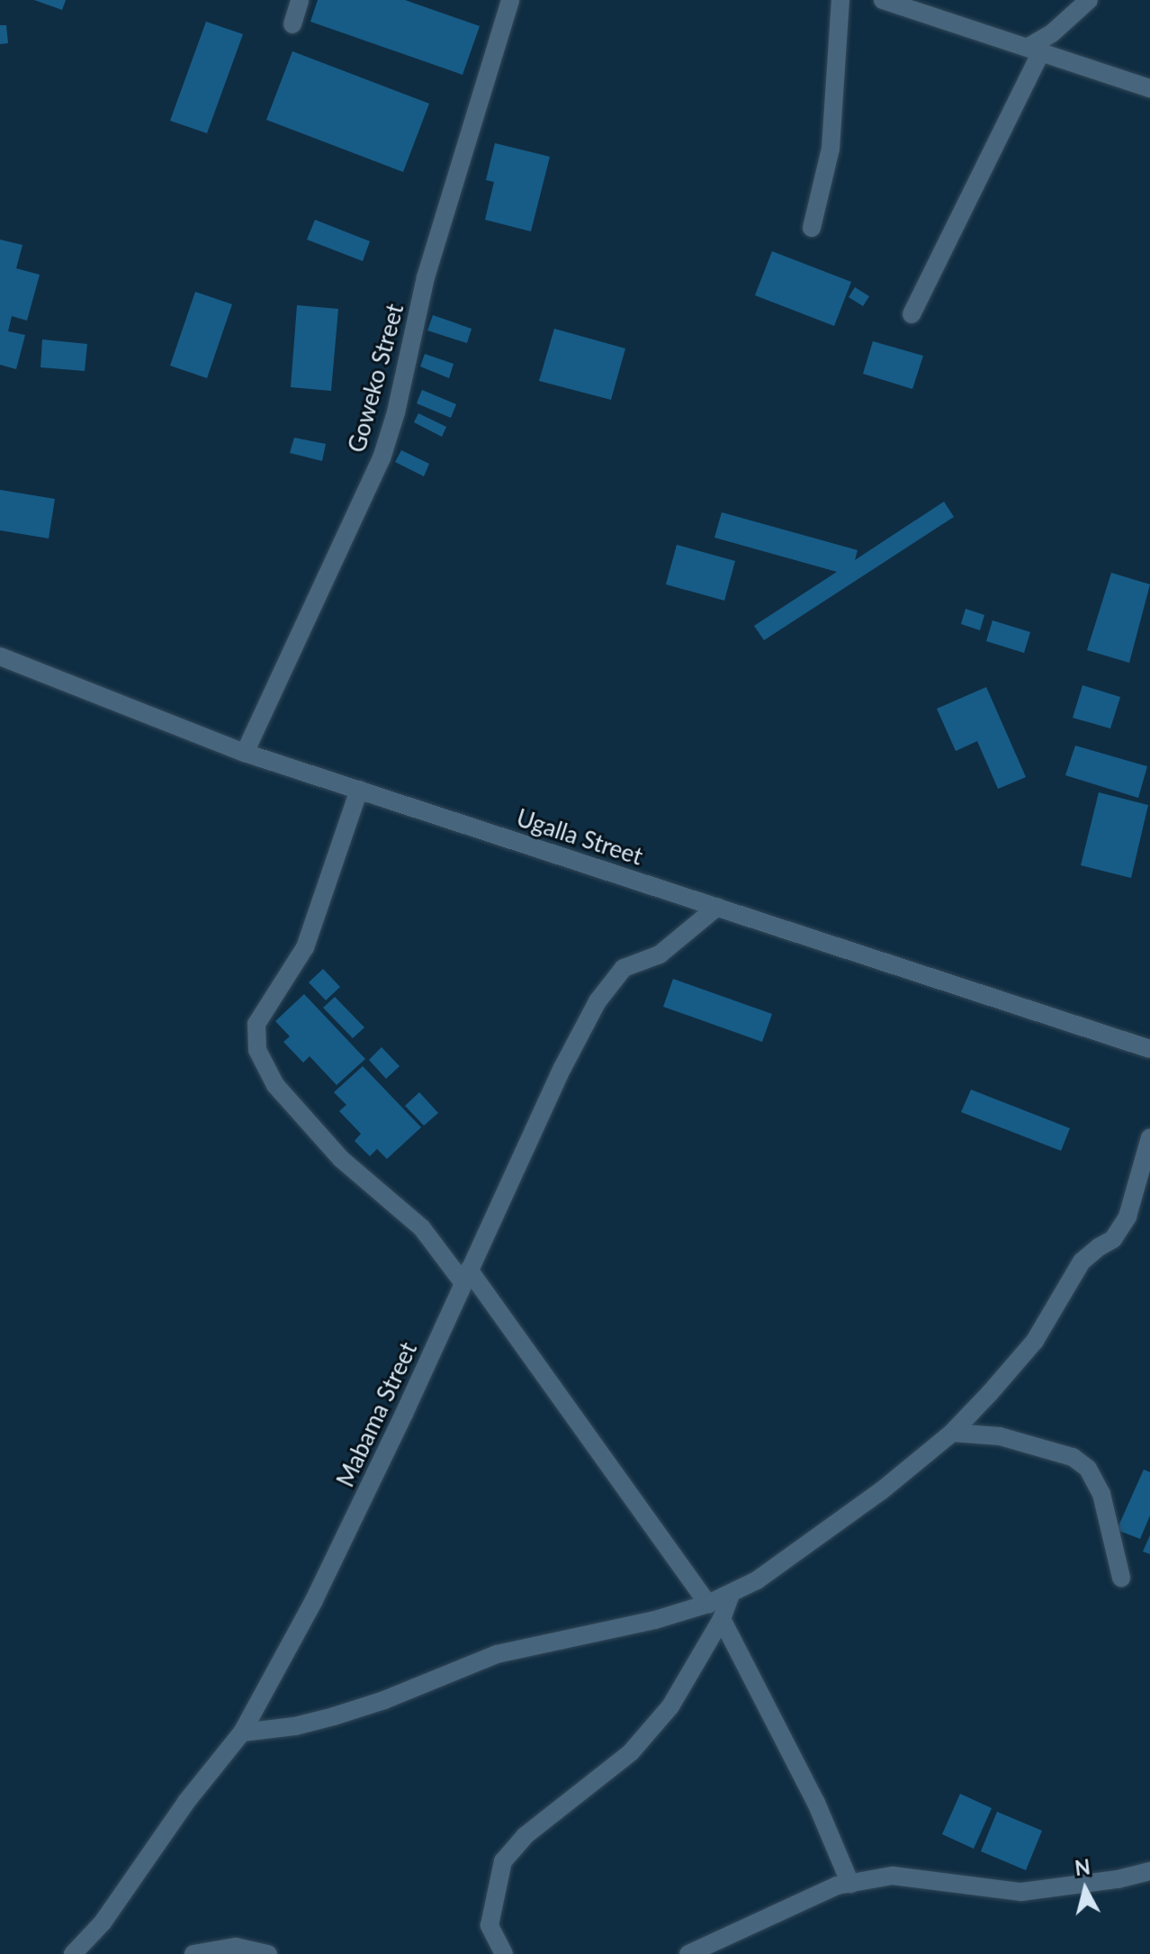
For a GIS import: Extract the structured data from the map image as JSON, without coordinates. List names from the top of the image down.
{
  "streets": {
    "street": ["Goweko Street", "Ugalla Street", "Mabama Street"]
  },
  "crossings": [
    ["Goweko Street", "Ugalla Street"],
    ["Ugalla Street", "Mabama Street"]
  ],
  "north": "top"
}
